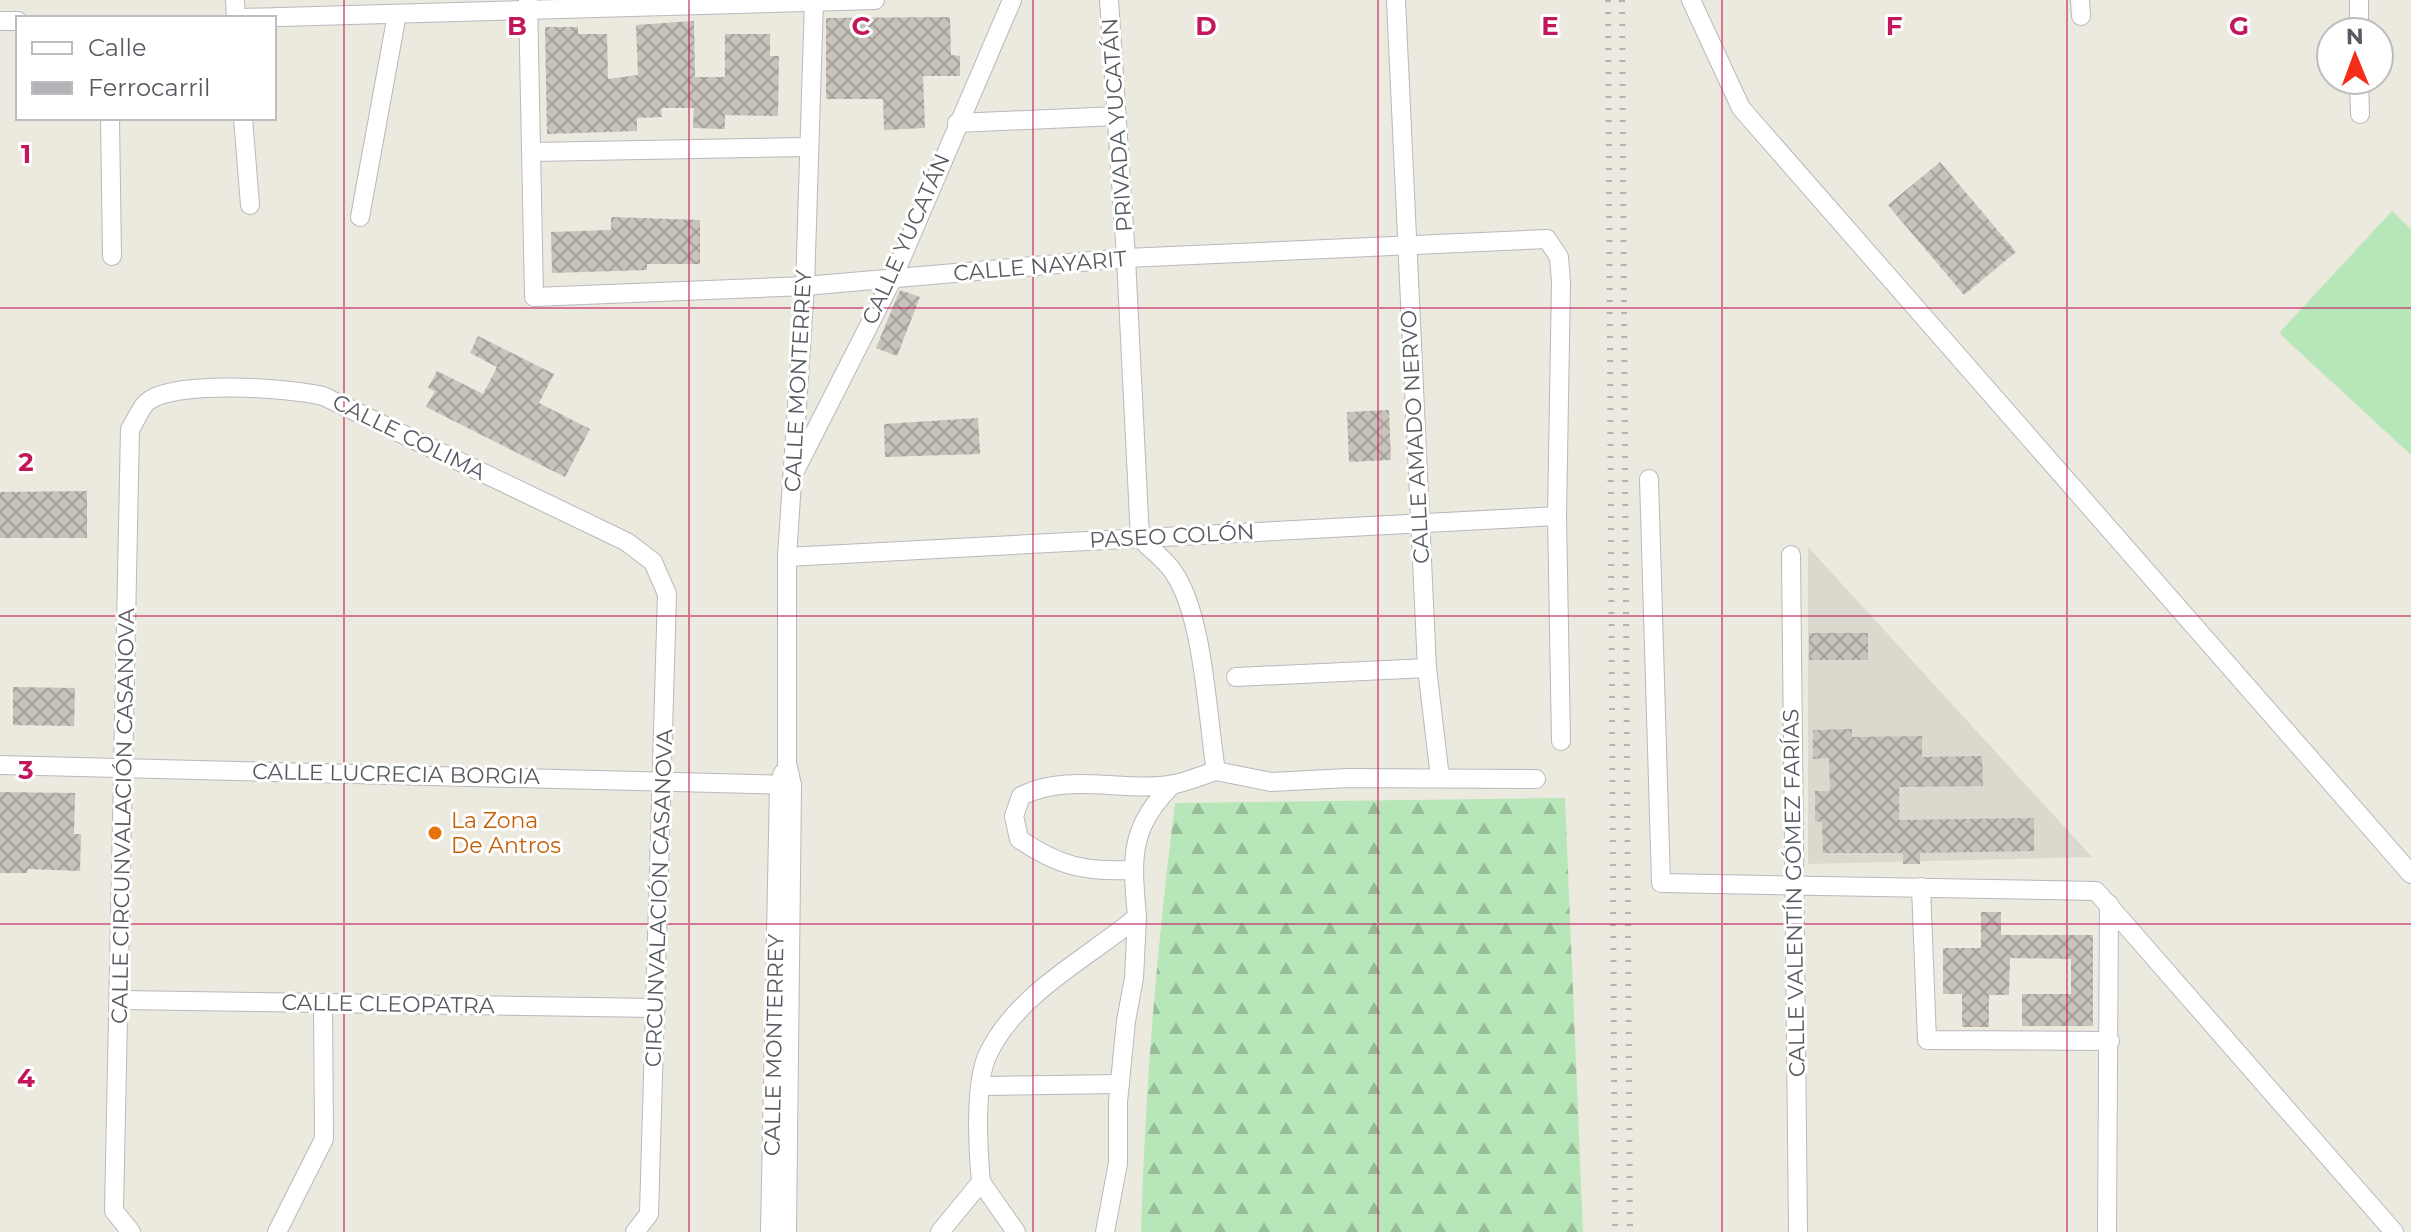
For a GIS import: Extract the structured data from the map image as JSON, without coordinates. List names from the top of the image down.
{
  "streets": {
    "street": [
      "PRIVADA YUCATÁN",
      "CALLE YUCATÁN",
      "CALLE NAYARIT",
      "CALLE MONTERREY",
      "CALLE COLIMA",
      "CALLE AMADO NERVO",
      "PASEO COLÓN",
      "CALLE LUCRECIA BORGIA",
      "CALLE CIRCUNVALACIÓN CASANOVA",
      "CALLE VALENTÍN GÓMEZ FARÍAS",
      "CIRCUNVALACIÓN CASANOVA",
      "CALLE CLEOPATRA"
    ]
  },
  "crossings": [
    ["PRIVADA YUCATÁN", "CALLE NAYARIT"],
    ["PRIVADA YUCATÁN", "PASEO COLÓN"],
    ["CALLE YUCATÁN", "CALLE NAYARIT"],
    ["CALLE YUCATÁN", "CALLE MONTERREY"],
    ["CALLE NAYARIT", "CALLE MONTERREY"],
    ["CALLE NAYARIT", "CALLE AMADO NERVO"],
    ["CALLE NAYARIT", "PASEO COLÓN"],
    ["CALLE MONTERREY", "PASEO COLÓN"],
    ["CALLE MONTERREY", "CALLE LUCRECIA BORGIA"],
    ["CALLE COLIMA", "CALLE CIRCUNVALACIÓN CASANOVA"],
    ["CALLE COLIMA", "CIRCUNVALACIÓN CASANOVA"],
    ["CALLE AMADO NERVO", "PASEO COLÓN"],
    ["CALLE LUCRECIA BORGIA", "CALLE CIRCUNVALACIÓN CASANOVA"],
    ["CALLE LUCRECIA BORGIA", "CIRCUNVALACIÓN CASANOVA"],
    ["CALLE CIRCUNVALACIÓN CASANOVA", "CALLE CLEOPATRA"],
    ["CIRCUNVALACIÓN CASANOVA", "CALLE CLEOPATRA"]
  ],
  "places": ["La Zona De Antros"],
  "legend": ["Calle", "Ferrocarril"],
  "north": "top",
  "grid": {
    "columns": [
      "B",
      "C",
      "D",
      "E",
      "F",
      "G"
    ],
    "rows": [
      "1",
      "2",
      "3",
      "4"
    ]
  }
}
